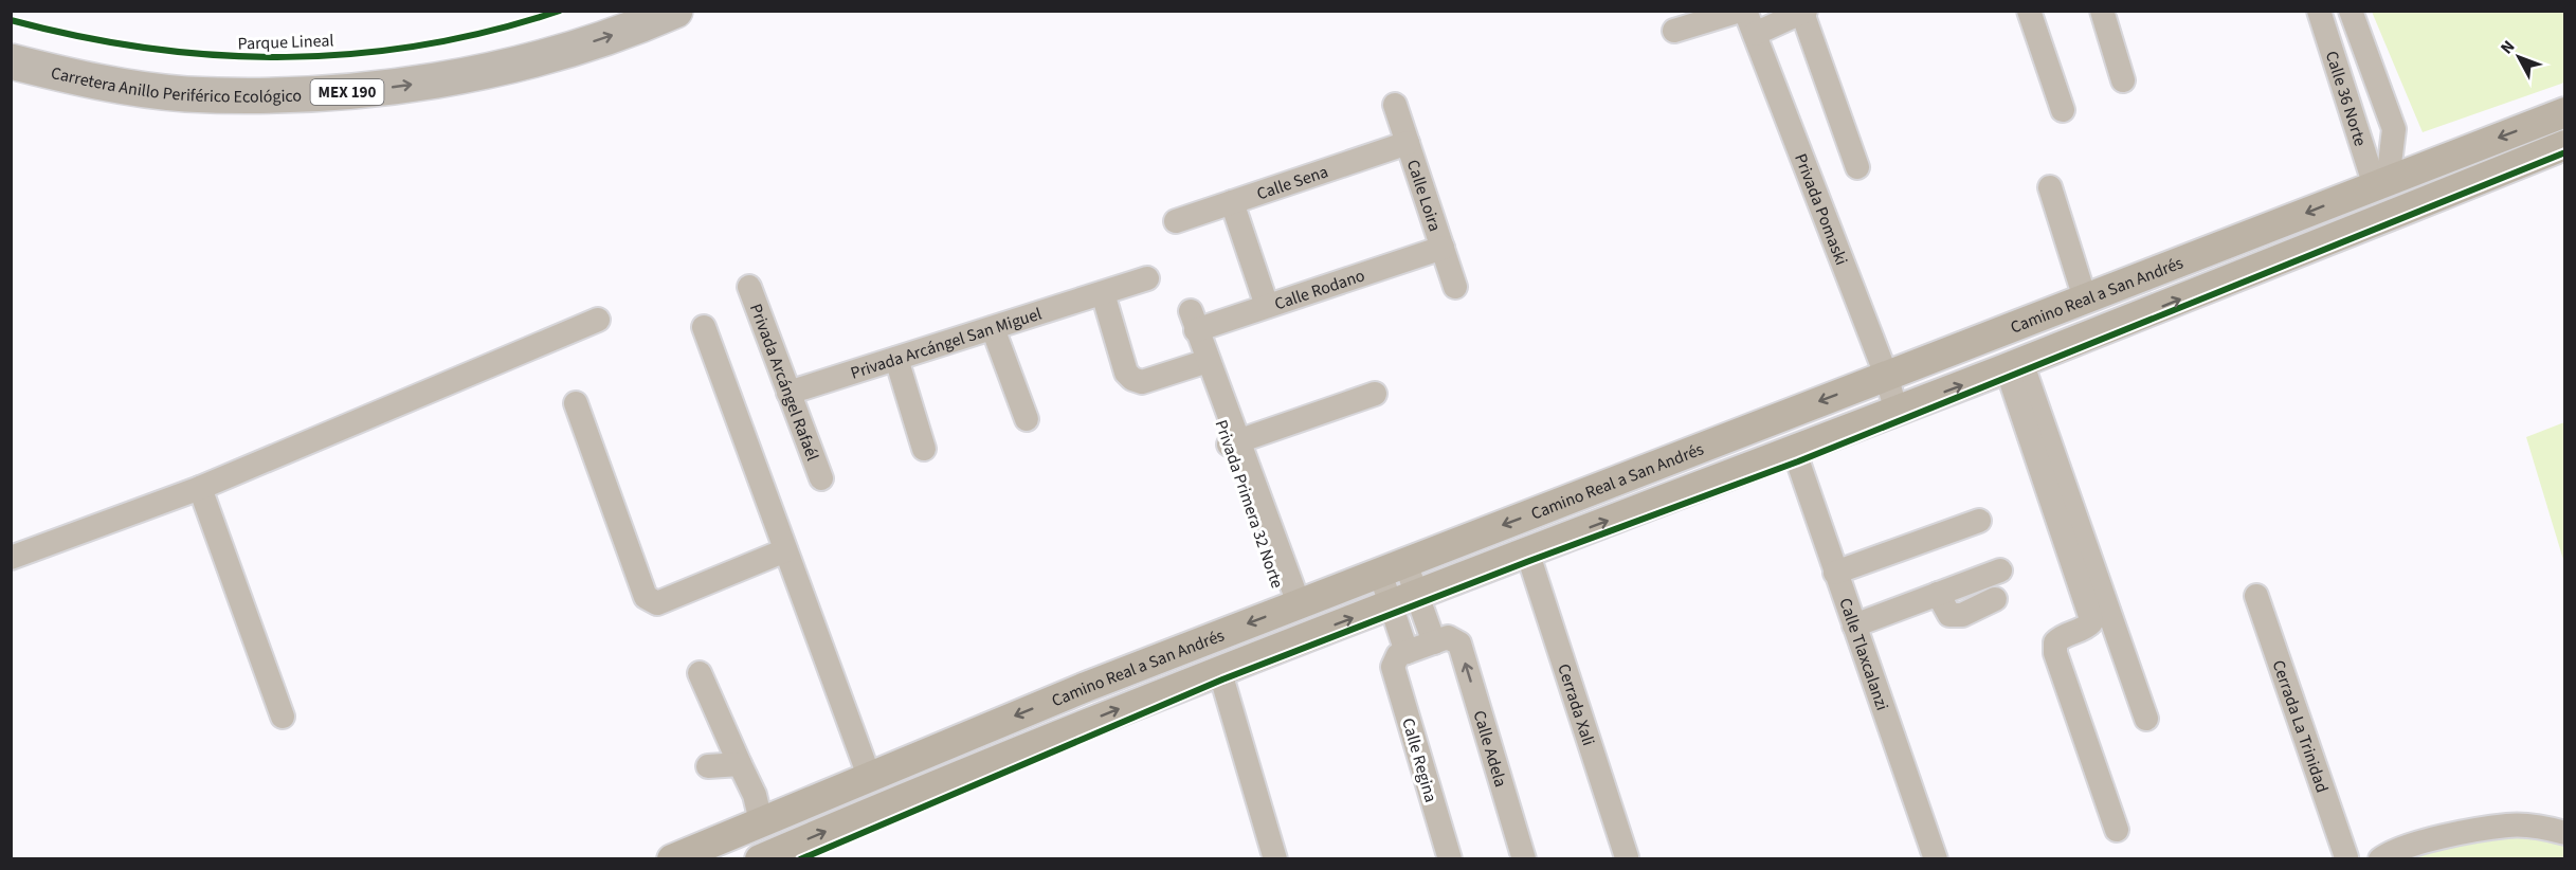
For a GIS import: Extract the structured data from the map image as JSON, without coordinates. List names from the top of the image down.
{
  "streets": {
    "highway": ["Carretera Anillo Periférico Ecológico", "MEX 190"],
    "main road": ["Camino Real a San Andrés"],
    "street": [
      "Calle 36 Norte",
      "Calle Sena",
      "Calle Loira",
      "Privada Pomaski",
      "Calle Rodano",
      "Privada Arcángel San Miguel",
      "Privada Arcángel Rafaél",
      "Privada Primera 32 Norte",
      "Calle Tlaxcalanzi",
      "Cerrada Xali",
      "Cerrada La Trinidad",
      "Calle Adela",
      "Calle Regina"
    ],
    "cycle path": ["Parque Lineal"]
  },
  "crossings": [
    ["Calle 36 Norte", "Camino Real a San Andrés"],
    ["Calle Sena", "Calle Loira"],
    ["Calle Loira", "Calle Rodano"],
    ["Privada Pomaski", "Camino Real a San Andrés"],
    ["Calle Rodano", "Privada Primera 32 Norte"],
    ["Camino Real a San Andrés", "Privada Primera 32 Norte"],
    ["Camino Real a San Andrés", "Calle Tlaxcalanzi"],
    ["Camino Real a San Andrés", "Cerrada Xali"],
    ["Camino Real a San Andrés", "Calle Adela"],
    ["Camino Real a San Andrés", "Calle Regina"],
    ["Privada Arcángel San Miguel", "Privada Arcángel Rafaél"],
    ["Calle Adela", "Calle Regina"]
  ],
  "one_way": ["Carretera Anillo Periférico Ecológico", "Calle Adela"],
  "north": "top left"
}
